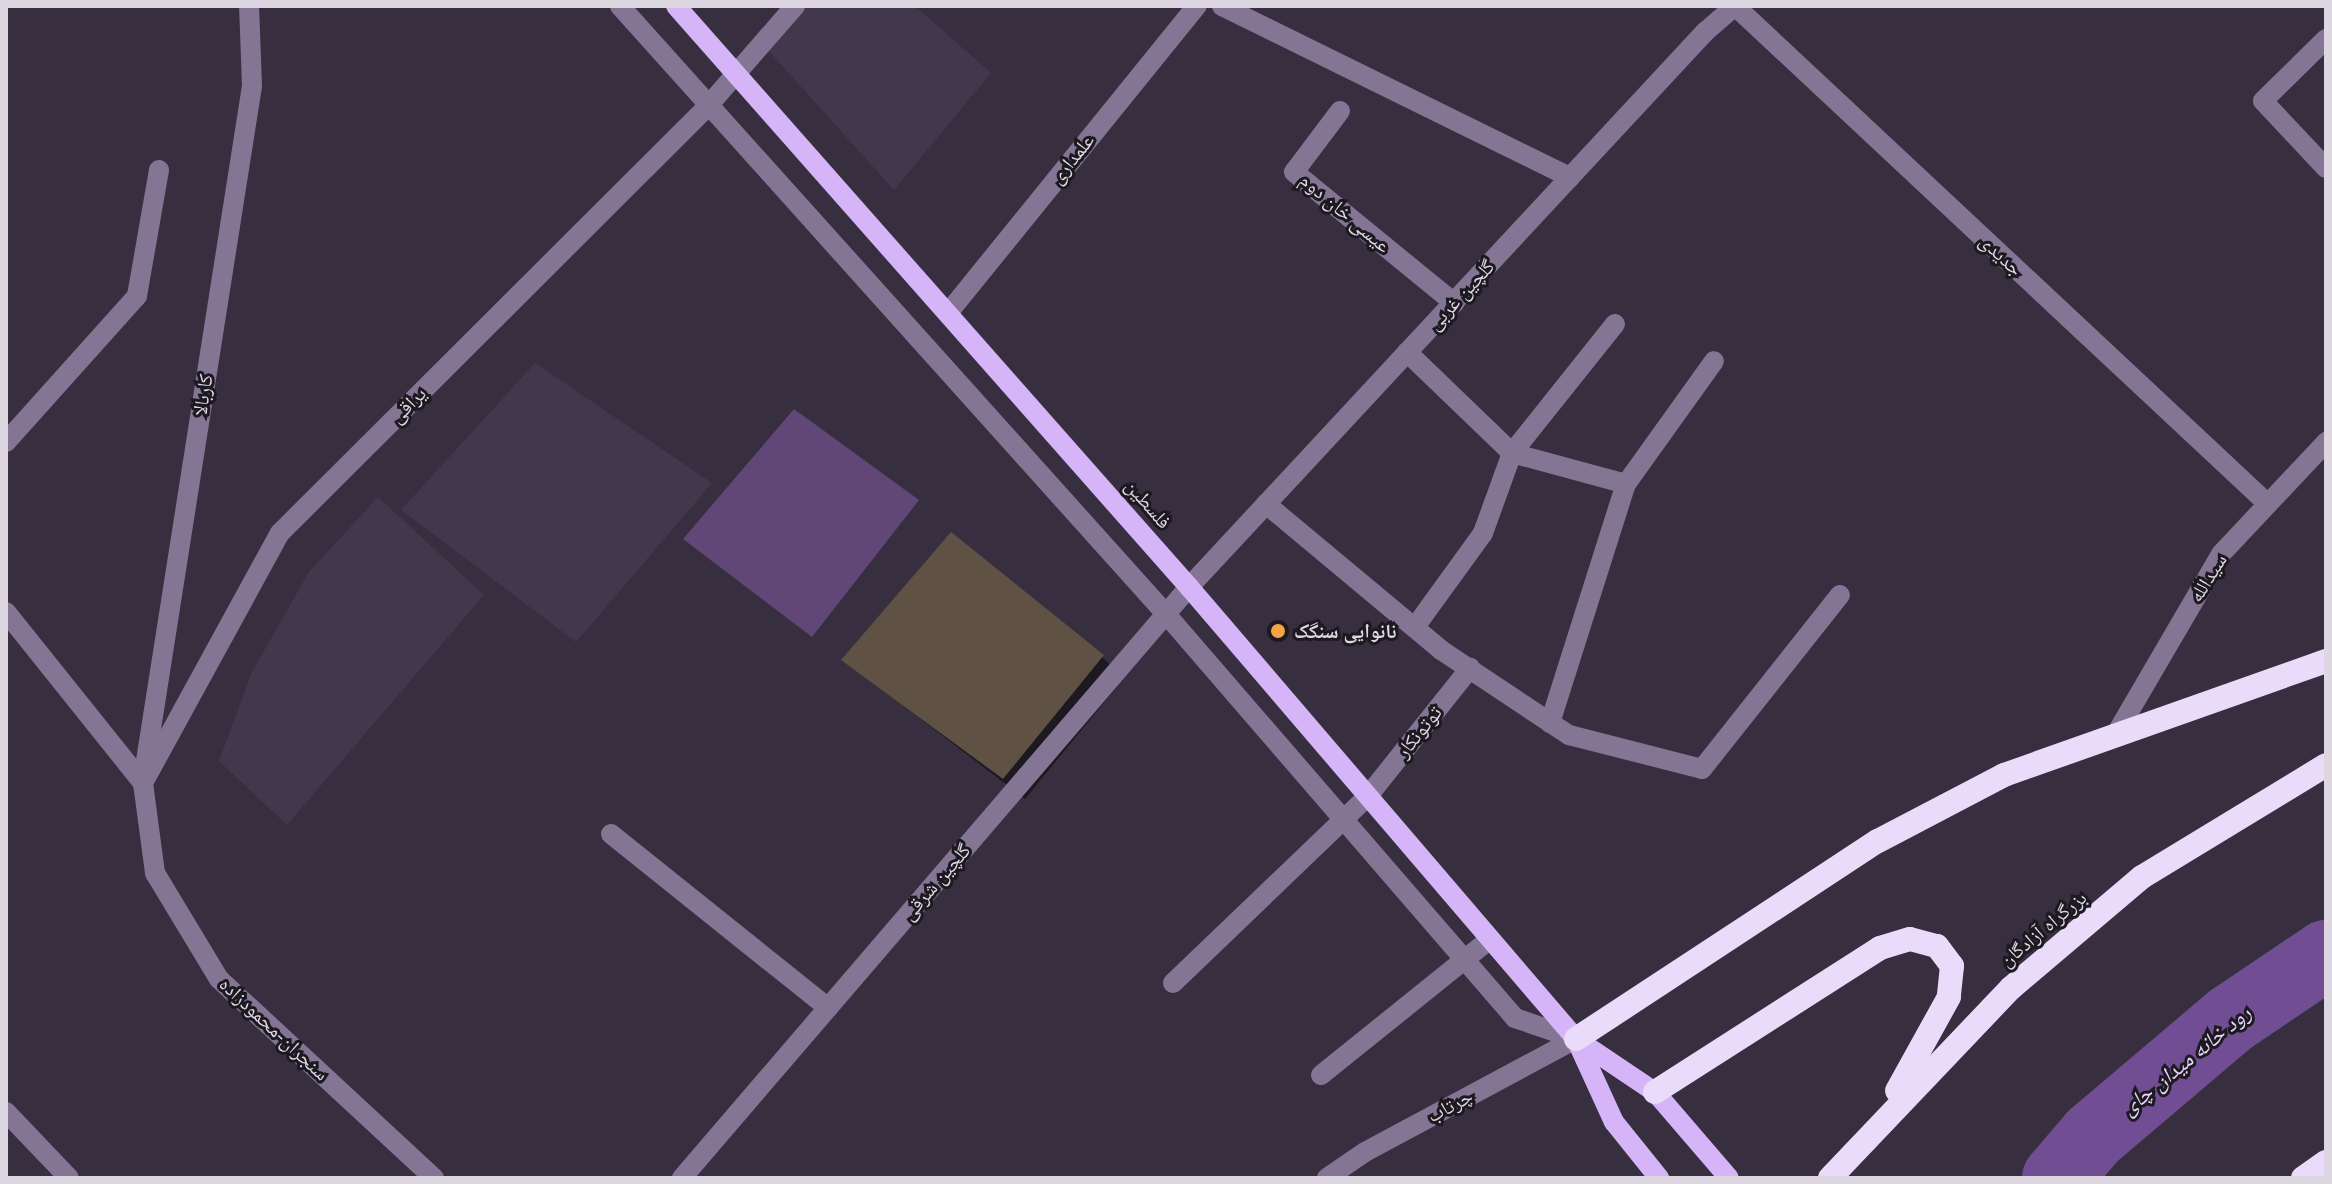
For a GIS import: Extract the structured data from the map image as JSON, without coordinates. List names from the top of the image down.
{
  "streets": {
    "highway": ["بزرگراه آزادگان"],
    "main road": ["فلسطین"],
    "street": [
      "علمداری",
      "عیسی خان دوم",
      "جدیدی",
      "گلچین غربی",
      "کاربالا",
      "یراقی",
      "سیدالله",
      "توتونکار",
      "گلچین شرقی",
      "سنجران-محمودزاده",
      "چرتاب"
    ]
  },
  "crossings": [
    ["علمداری", "فلسطین"],
    ["عیسی خان دوم", "گلچین غربی"],
    ["جدیدی", "گلچین غربی"],
    ["جدیدی", "سیدالله"],
    ["گلچین غربی", "فلسطین"],
    ["گلچین غربی", "گلچین شرقی"],
    ["کاربالا", "یراقی"],
    ["کاربالا", "سنجران-محمودزاده"],
    ["یراقی", "فلسطین"],
    ["یراقی", "سنجران-محمودزاده"],
    ["فلسطین", "توتونکار"],
    ["فلسطین", "گلچین شرقی"],
    ["فلسطین", "چرتاب"]
  ],
  "water": ["رود خانه میدان چای"],
  "places": ["نانوایی سنگک"]
}
